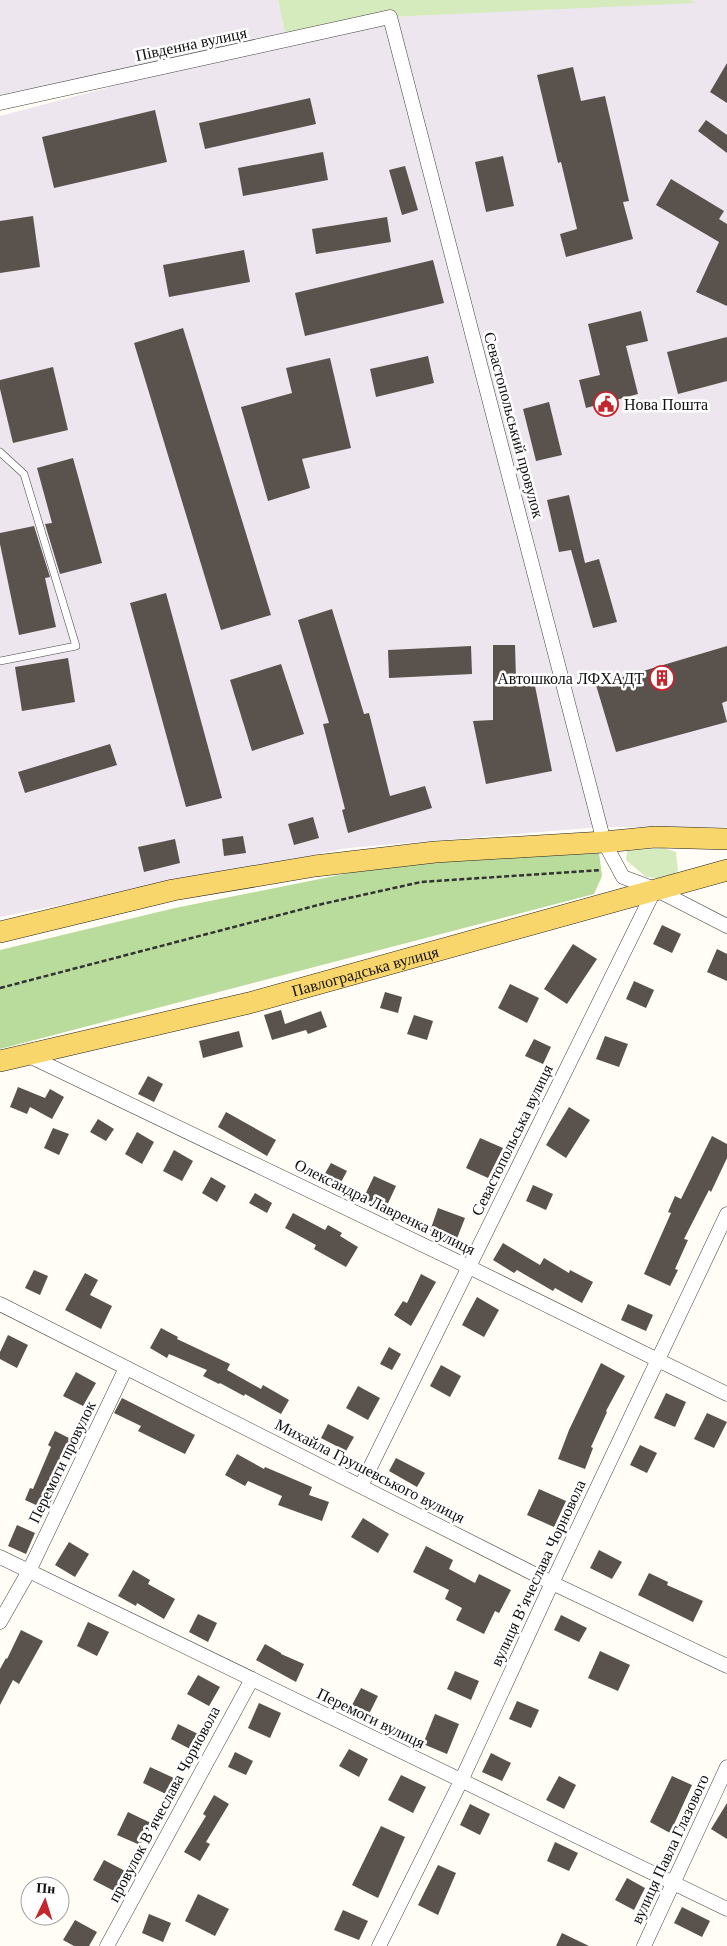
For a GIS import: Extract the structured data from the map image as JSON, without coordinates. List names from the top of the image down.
{
  "streets": {
    "main road": ["Павлоградська вулиця"],
    "street": [
      "Південна вулиця",
      "Севастопольський провулок",
      "Севастопольська вулиця",
      "Олександра Лавренка вулиця",
      "Перемоги провулок",
      "Михайла Грушевського вулиця",
      "вулиця В’ячеслава Чорновола",
      "Перемоги вулиця",
      "провулок В’ячеслава Чорновола",
      "вулиця Павла Глазового"
    ]
  },
  "crossings": [
    ["Південна вулиця", "Севастопольський провулок"],
    ["Севастопольський провулок", "Павлоградська вулиця"],
    ["Севастопольський провулок", "Севастопольська вулиця"],
    ["Павлоградська вулиця", "Севастопольська вулиця"],
    ["Павлоградська вулиця", "Олександра Лавренка вулиця"],
    ["Севастопольська вулиця", "Олександра Лавренка вулиця"],
    ["Севастопольська вулиця", "Михайла Грушевського вулиця"],
    ["Олександра Лавренка вулиця", "вулиця В’ячеслава Чорновола"],
    ["Перемоги провулок", "Михайла Грушевського вулиця"],
    ["Перемоги провулок", "Перемоги вулиця"],
    ["Михайла Грушевського вулиця", "вулиця В’ячеслава Чорновола"],
    ["вулиця В’ячеслава Чорновола", "Перемоги вулиця"],
    ["Перемоги вулиця", "провулок В’ячеслава Чорновола"],
    ["Перемоги вулиця", "вулиця Павла Глазового"]
  ],
  "places": {
    "public building": ["Нова Пошта"],
    "building": ["Автошкола ЛФХАДТ"]
  },
  "north": "top"
}
